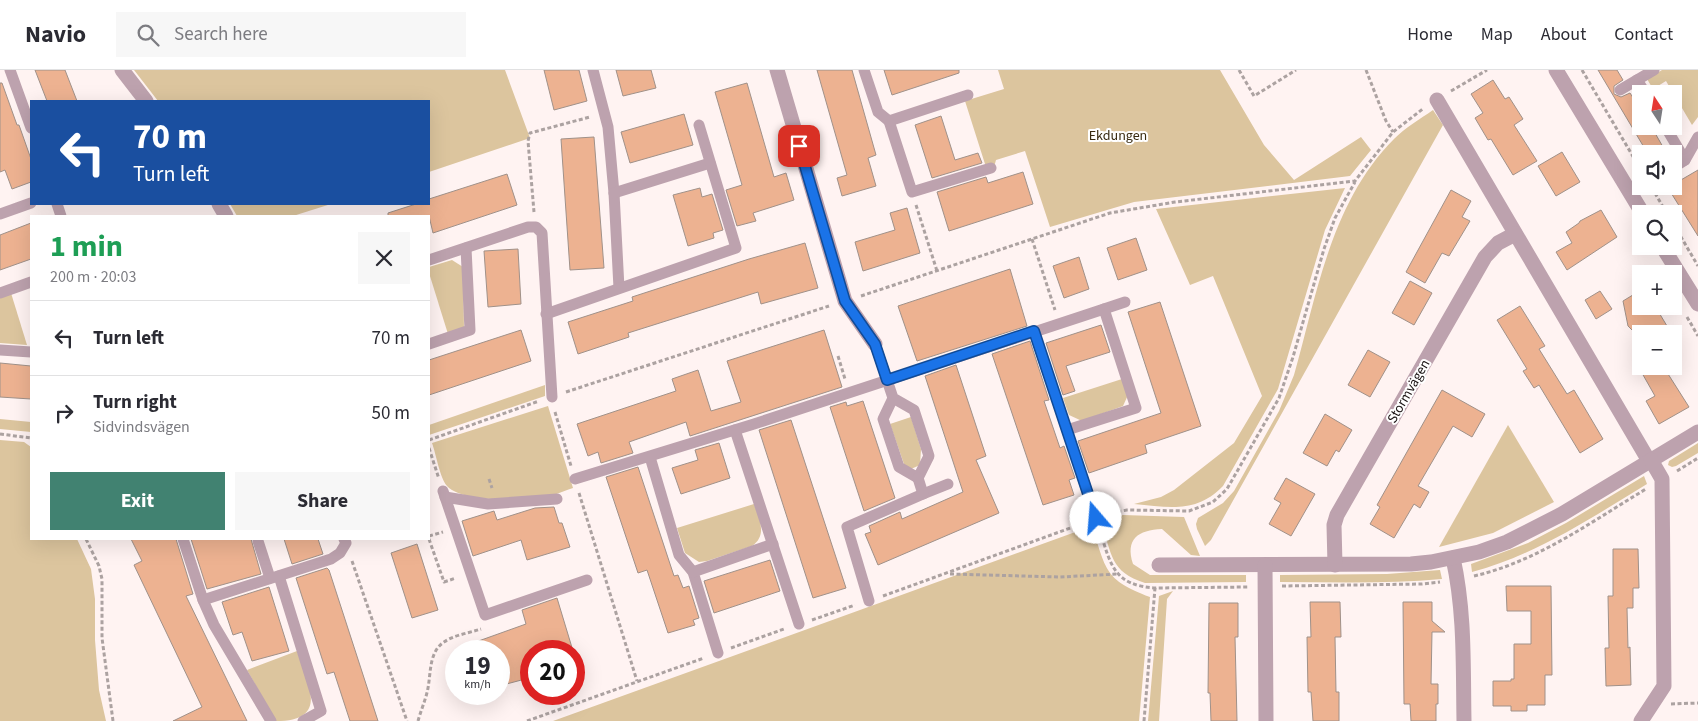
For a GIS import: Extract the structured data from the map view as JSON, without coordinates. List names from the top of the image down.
{
  "streets": {
    "street": ["Stormvägen"]
  },
  "parks": ["Ekdungen"],
  "north": "top",
  "page": {
    "header": "Navio",
    "search": "Search here",
    "nav": [
      "Home",
      "Map",
      "About",
      "Contact"
    ],
    "map_buttons": ["+", "−"],
    "turn": ["70 m", "Turn left"],
    "heading": ["1 min", "200 m · 20:03"],
    "list": [
      {
        "name": "Turn left",
        "value": "70 m"
      },
      {
        "name": "Turn right",
        "note": "Sidvindsvägen",
        "value": "50 m"
      }
    ],
    "buttons": ["Exit", "Share"],
    "speed": "19 km/h",
    "limit": "20"
  }
}
